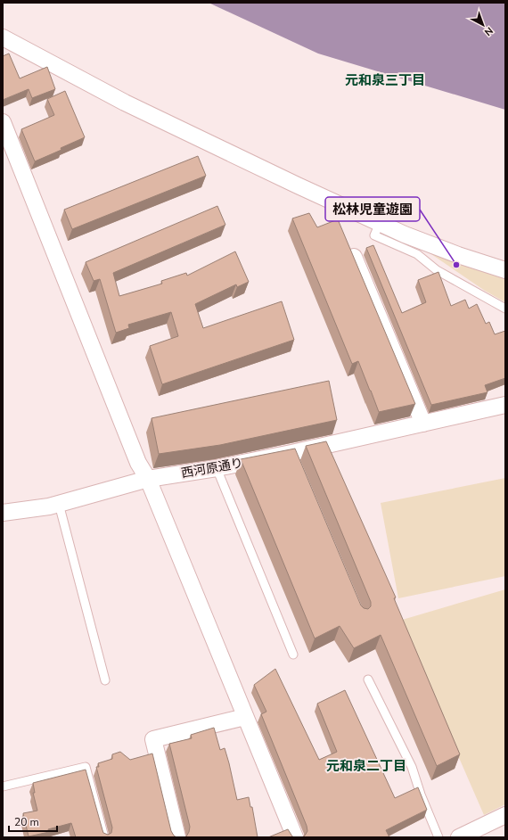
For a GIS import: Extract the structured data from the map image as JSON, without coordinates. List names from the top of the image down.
{
  "streets": {
    "street": ["西河原通り"]
  },
  "districts": ["元和泉三丁目", "元和泉二丁目"],
  "places": ["松林児童遊園"],
  "scale_bar": "20 m",
  "north": "bottom right"
}
